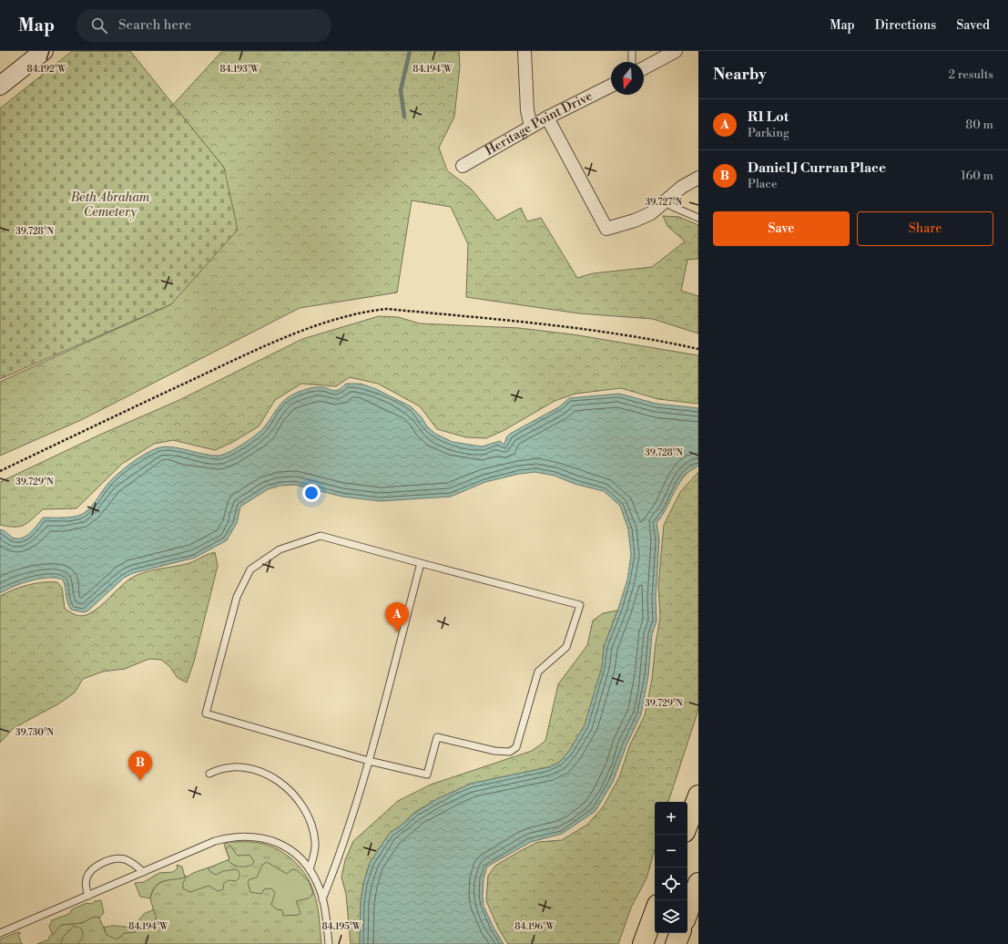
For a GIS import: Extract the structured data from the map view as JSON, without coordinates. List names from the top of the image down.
{
  "streets": {
    "street": ["Heritage Point Drive"]
  },
  "parks": ["Beth Abraham Cemetery"],
  "north": "bottom",
  "page": {
    "header": "Map",
    "search": "Search here",
    "nav": ["Map", "Directions", "Saved"],
    "heading": ["Nearby", "2 results"],
    "list": [
      {
        "mark": "A",
        "name": "R1 Lot",
        "note": "Parking",
        "value": "80 m"
      },
      {
        "mark": "B",
        "name": "Daniel J Curran Place",
        "note": "Place",
        "value": "160 m"
      }
    ],
    "buttons": ["Save", "Share"],
    "pins": ["A", "B"],
    "map_buttons": ["+", "−"]
  },
  "coordinates": [
    "84.192°W",
    "84.193°W",
    "84.194°W",
    "39.727°N",
    "39.728°N",
    "39.729°N",
    "39.730°N",
    "84.195°W",
    "84.196°W"
  ]
}
